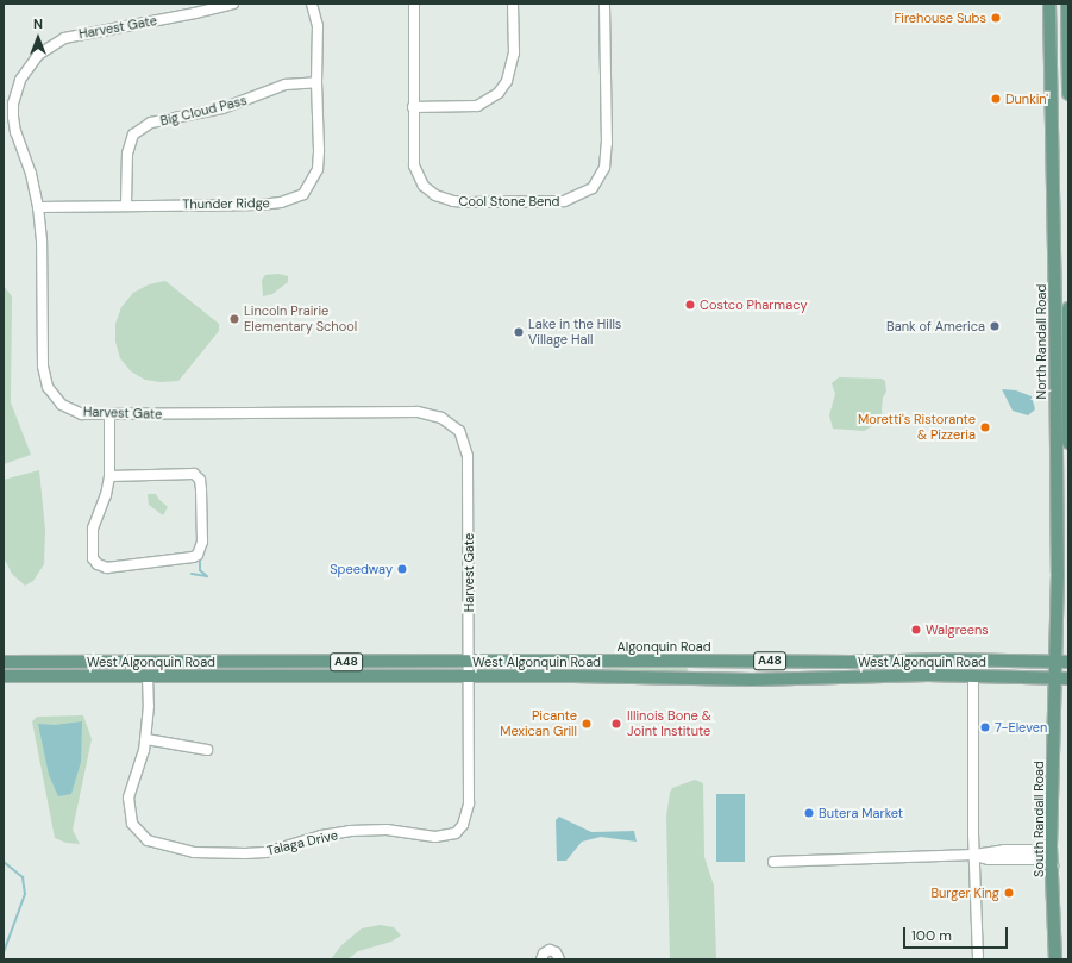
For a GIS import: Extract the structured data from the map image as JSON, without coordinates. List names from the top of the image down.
{
  "streets": {
    "main road": [
      "North Randall Road",
      "Algonquin Road",
      "A48",
      "West Algonquin Road",
      "South Randall Road"
    ],
    "street": [
      "Harvest Gate",
      "Big Cloud Pass",
      "Cool Stone Bend",
      "Thunder Ridge",
      "Talaga Drive"
    ]
  },
  "crossings": [
    ["Harvest Gate", "Thunder Ridge"],
    ["Harvest Gate", "Algonquin Road"],
    ["Harvest Gate", "Talaga Drive"],
    ["Big Cloud Pass", "Thunder Ridge"],
    ["North Randall Road", "Algonquin Road"],
    ["North Randall Road", "West Algonquin Road"],
    ["North Randall Road", "South Randall Road"],
    ["Algonquin Road", "Talaga Drive"],
    ["West Algonquin Road", "South Randall Road"],
    ["West Algonquin Road", "Talaga Drive"]
  ],
  "places": [
    "Firehouse Subs",
    "Dunkin'",
    "Costco Pharmacy",
    "Lincoln Prairie Elementary School",
    "Bank of America",
    "Lake in the Hills Village Hall",
    "Moretti's Ristorante & Pizzeria",
    "Speedway",
    "Walgreens",
    "Picante Mexican Grill",
    "Illinois Bone & Joint Institute",
    "7-Eleven",
    "Butera Market",
    "Burger King"
  ],
  "scale_bar": "100 m",
  "north": "top"
}
